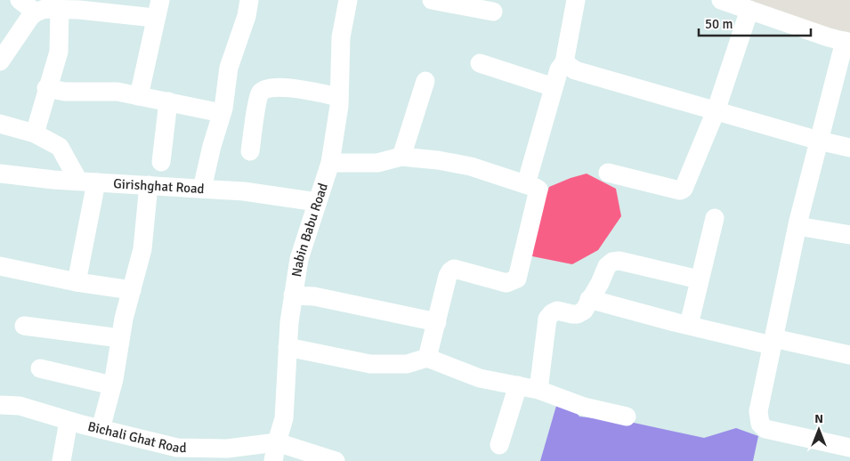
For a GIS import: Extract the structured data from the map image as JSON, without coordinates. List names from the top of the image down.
{
  "streets": {
    "street": ["Girishghat Road", "Nabin Babu Road", "Bichali Ghat Road"]
  },
  "crossings": [
    ["Girishghat Road", "Nabin Babu Road"],
    ["Nabin Babu Road", "Bichali Ghat Road"]
  ],
  "scale_bar": "50 m",
  "north": "top"
}
